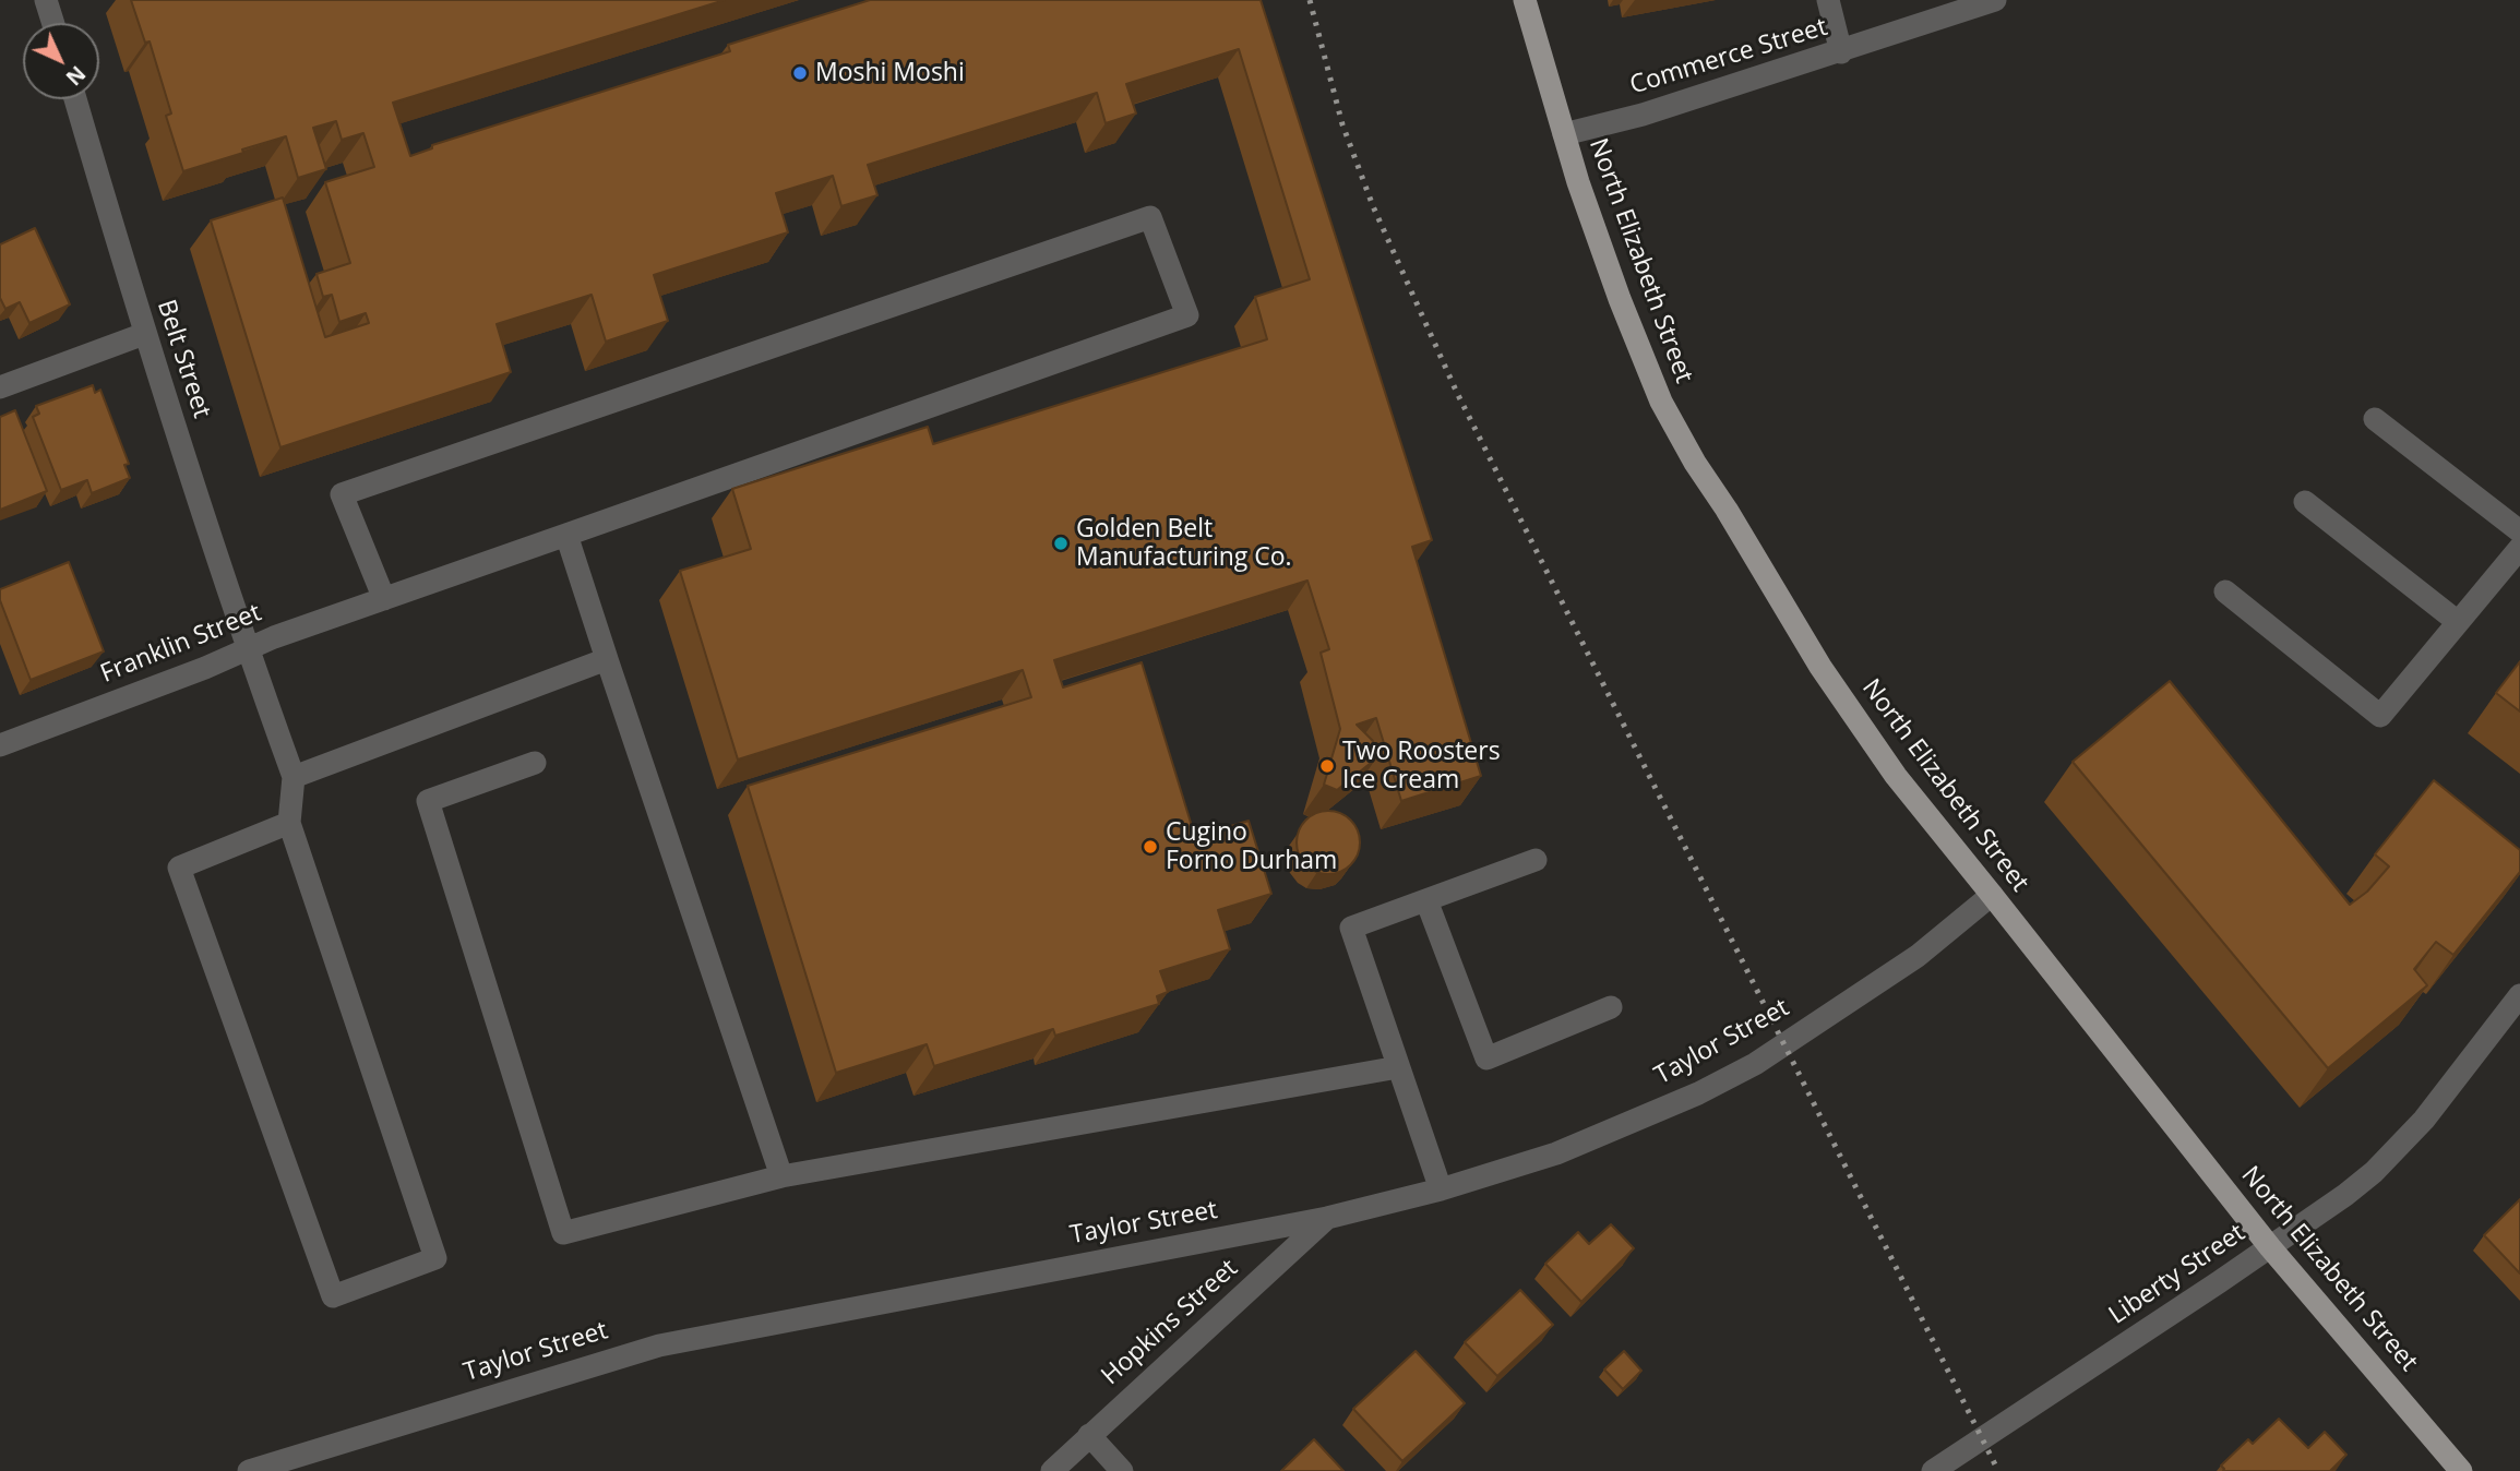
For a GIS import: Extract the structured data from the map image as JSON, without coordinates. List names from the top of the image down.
{
  "streets": {
    "main road": ["North Elizabeth Street"],
    "street": [
      "Commerce Street",
      "Belt Street",
      "Franklin Street",
      "Taylor Street",
      "Liberty Street",
      "Hopkins Street"
    ]
  },
  "crossings": [
    ["Commerce Street", "North Elizabeth Street"],
    ["North Elizabeth Street", "Taylor Street"],
    ["North Elizabeth Street", "Liberty Street"],
    ["Belt Street", "Franklin Street"],
    ["Taylor Street", "Hopkins Street"]
  ],
  "places": [
    "Moshi Moshi",
    "Golden Belt Manufacturing Co.",
    "Two Roosters Ice Cream",
    "Cugino Forno Durham"
  ],
  "north": "bottom right"
}
